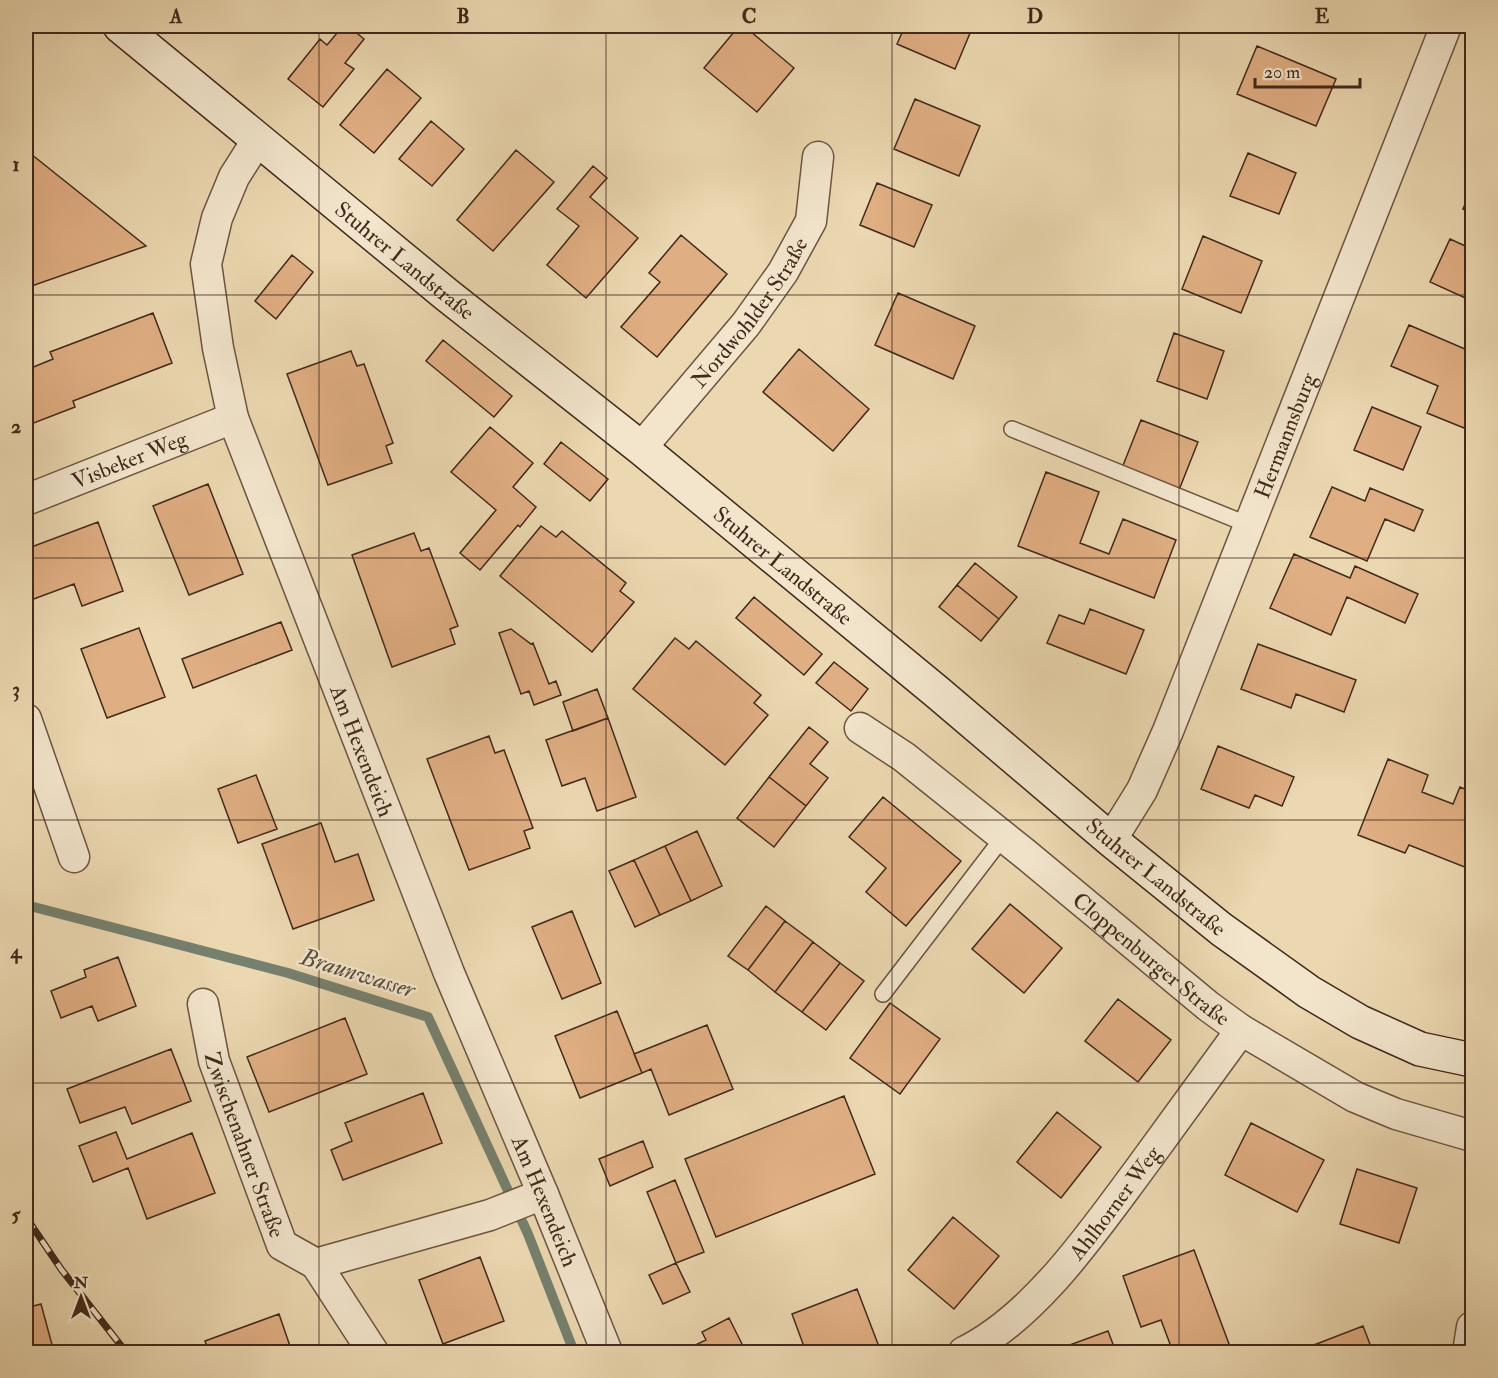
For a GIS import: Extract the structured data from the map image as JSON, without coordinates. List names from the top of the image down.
{
  "streets": {
    "main road": ["Stuhrer Landstraße"],
    "street": [
      "Nordwohlder Straße",
      "Hermannsburg",
      "Visbeker Weg",
      "Am Hexendeich",
      "Cloppenburger Straße",
      "Zwischenahner Straße",
      "Ahlhorner Weg"
    ]
  },
  "crossings": [
    ["Stuhrer Landstraße", "Nordwohlder Straße"],
    ["Stuhrer Landstraße", "Hermannsburg"],
    ["Stuhrer Landstraße", "Am Hexendeich"],
    ["Visbeker Weg", "Am Hexendeich"],
    ["Cloppenburger Straße", "Ahlhorner Weg"]
  ],
  "water": ["Braunwasser"],
  "scale_bar": "20 m",
  "north": "top",
  "grid": {
    "columns": [
      "A",
      "B",
      "C",
      "D",
      "E"
    ],
    "rows": [
      "1",
      "2",
      "3",
      "4",
      "5"
    ]
  }
}
